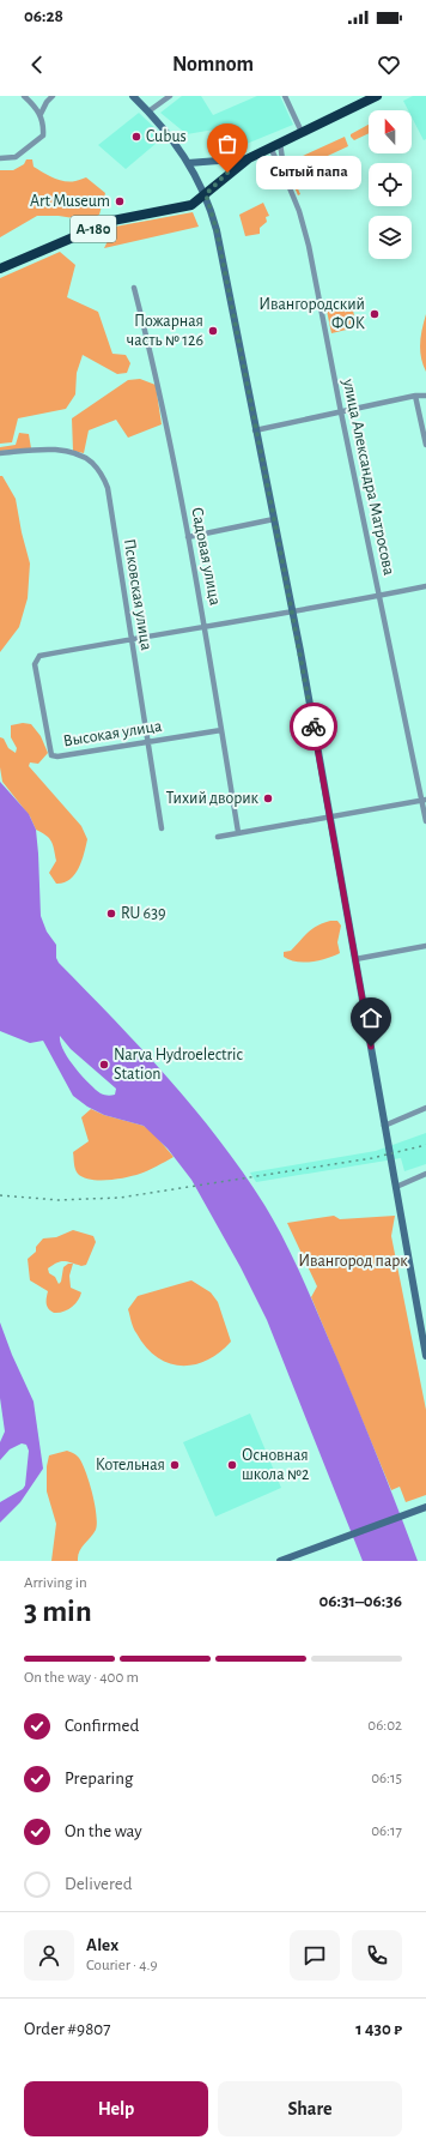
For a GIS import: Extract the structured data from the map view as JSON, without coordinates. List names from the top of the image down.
{
  "streets": {
    "highway": ["А-180"],
    "street": [
      "улица Александра Матросова",
      "Садовая улица",
      "Псковская улица",
      "Высокая улица"
    ]
  },
  "crossings": [
    ["А-180", "улица Александра Матросова"],
    ["Садовая улица", "Высокая улица"],
    ["Псковская улица", "Высокая улица"]
  ],
  "parks": ["Ивангород парк"],
  "places": [
    "Cubus",
    "Сытый папа",
    "Art Museum",
    "Ивангородский ФОК",
    "Пожарная часть № 126",
    "Тихий дворик",
    "RU 639",
    "Narva Hydroelectric Station",
    "Котельная",
    "Основная школа №2"
  ],
  "north": "top",
  "page": {
    "status": "06:28",
    "header": "Nomnom",
    "bubble": "Сытый папа",
    "heading": ["3 min", "Arriving in", "06:31–06:36"],
    "panel": [
      "Alex",
      "Courier · 4.9",
      "Order #9807",
      "1 430 ₽"
    ],
    "bar": "On the way · 400 m",
    "list": [
      ["Confirmed", "06:02"],
      ["Preparing", "06:15"],
      ["On the way", "06:17"],
      "Delivered"
    ],
    "buttons": ["Help", "Share"]
  }
}
